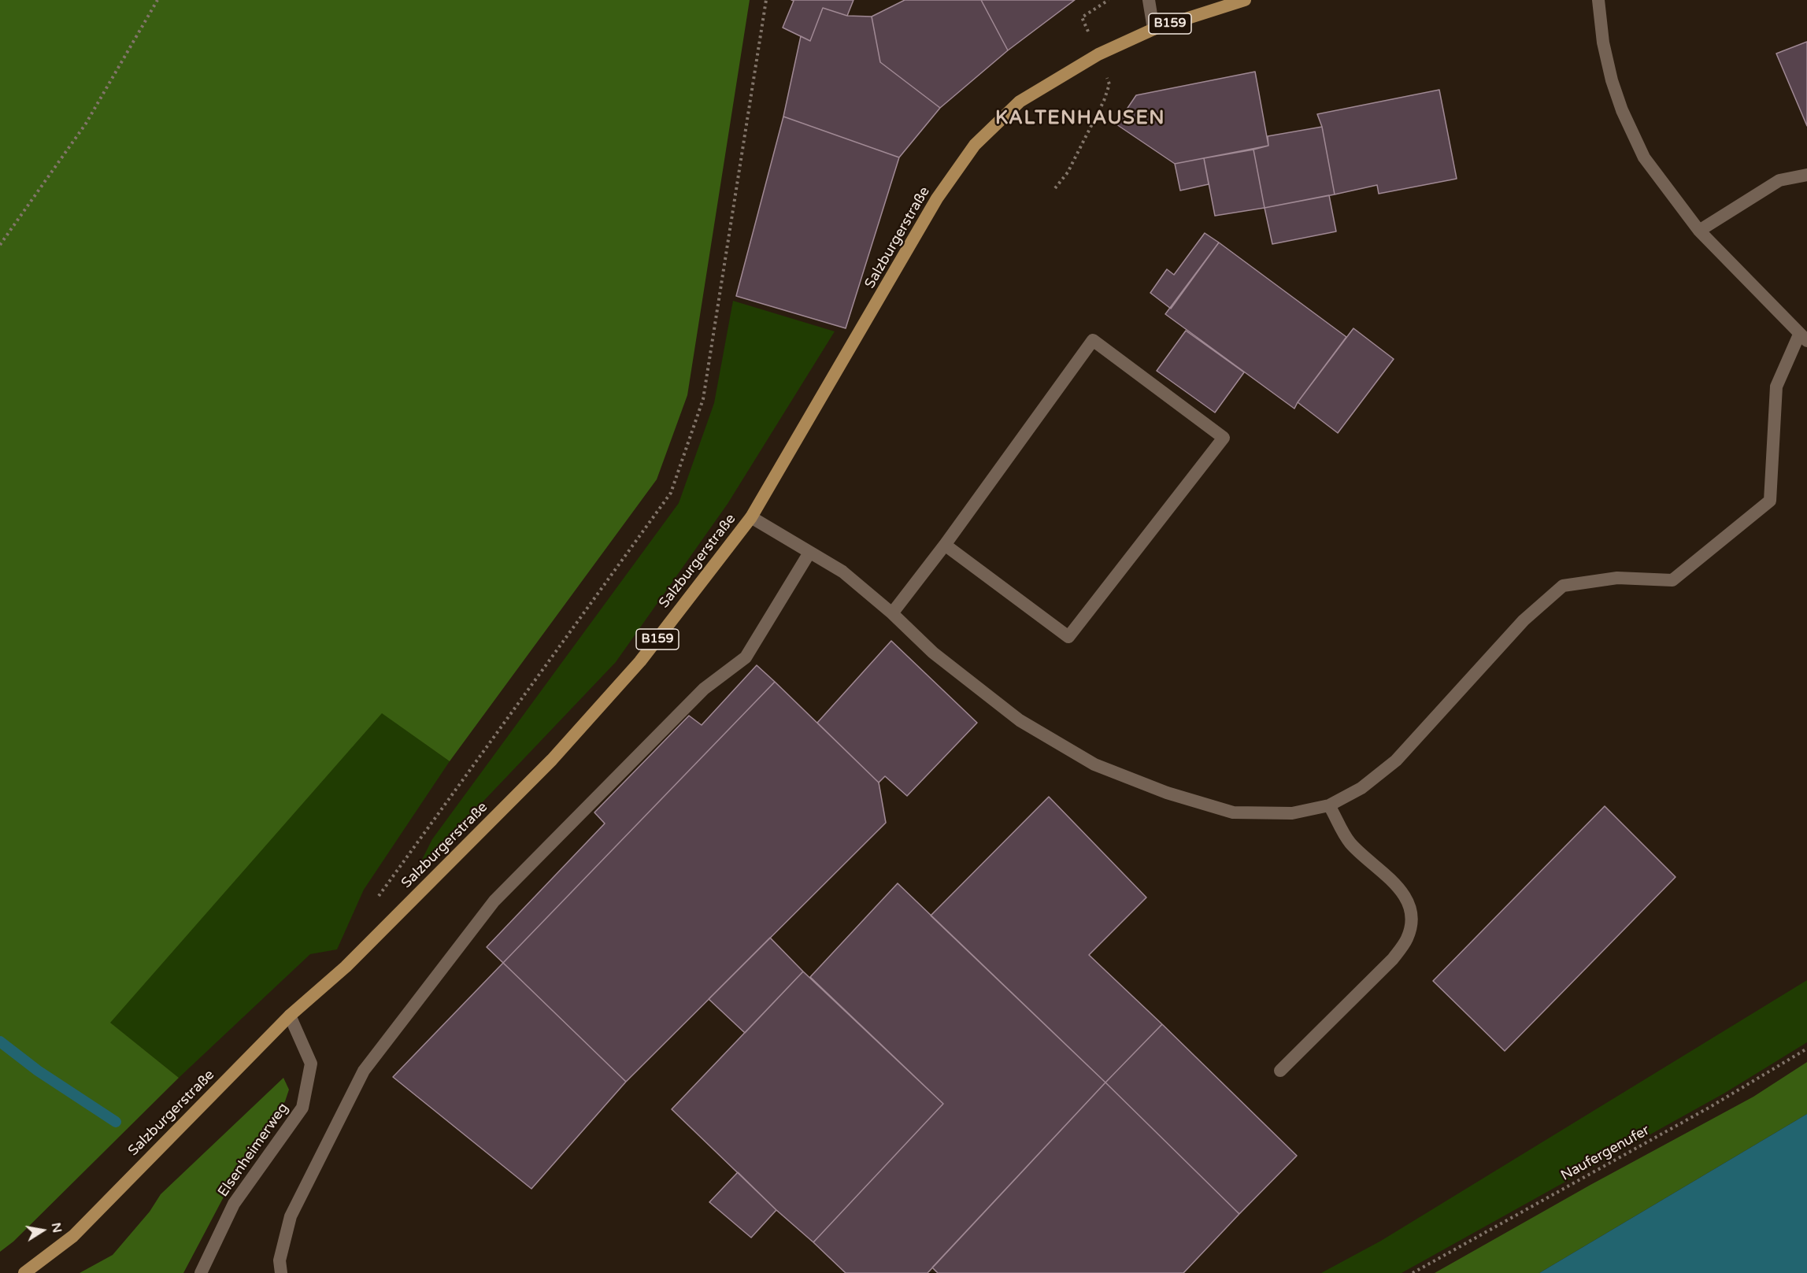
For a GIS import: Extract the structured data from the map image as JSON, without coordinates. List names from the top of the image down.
{
  "streets": {
    "main road": ["B159", "Salzburgerstraße"],
    "street": ["Elsenheimerweg"],
    "path": ["Naufergenufer"]
  },
  "crossings": [
    ["Salzburgerstraße", "Elsenheimerweg"]
  ],
  "districts": ["KALTENHAUSEN"],
  "north": "right"
}
